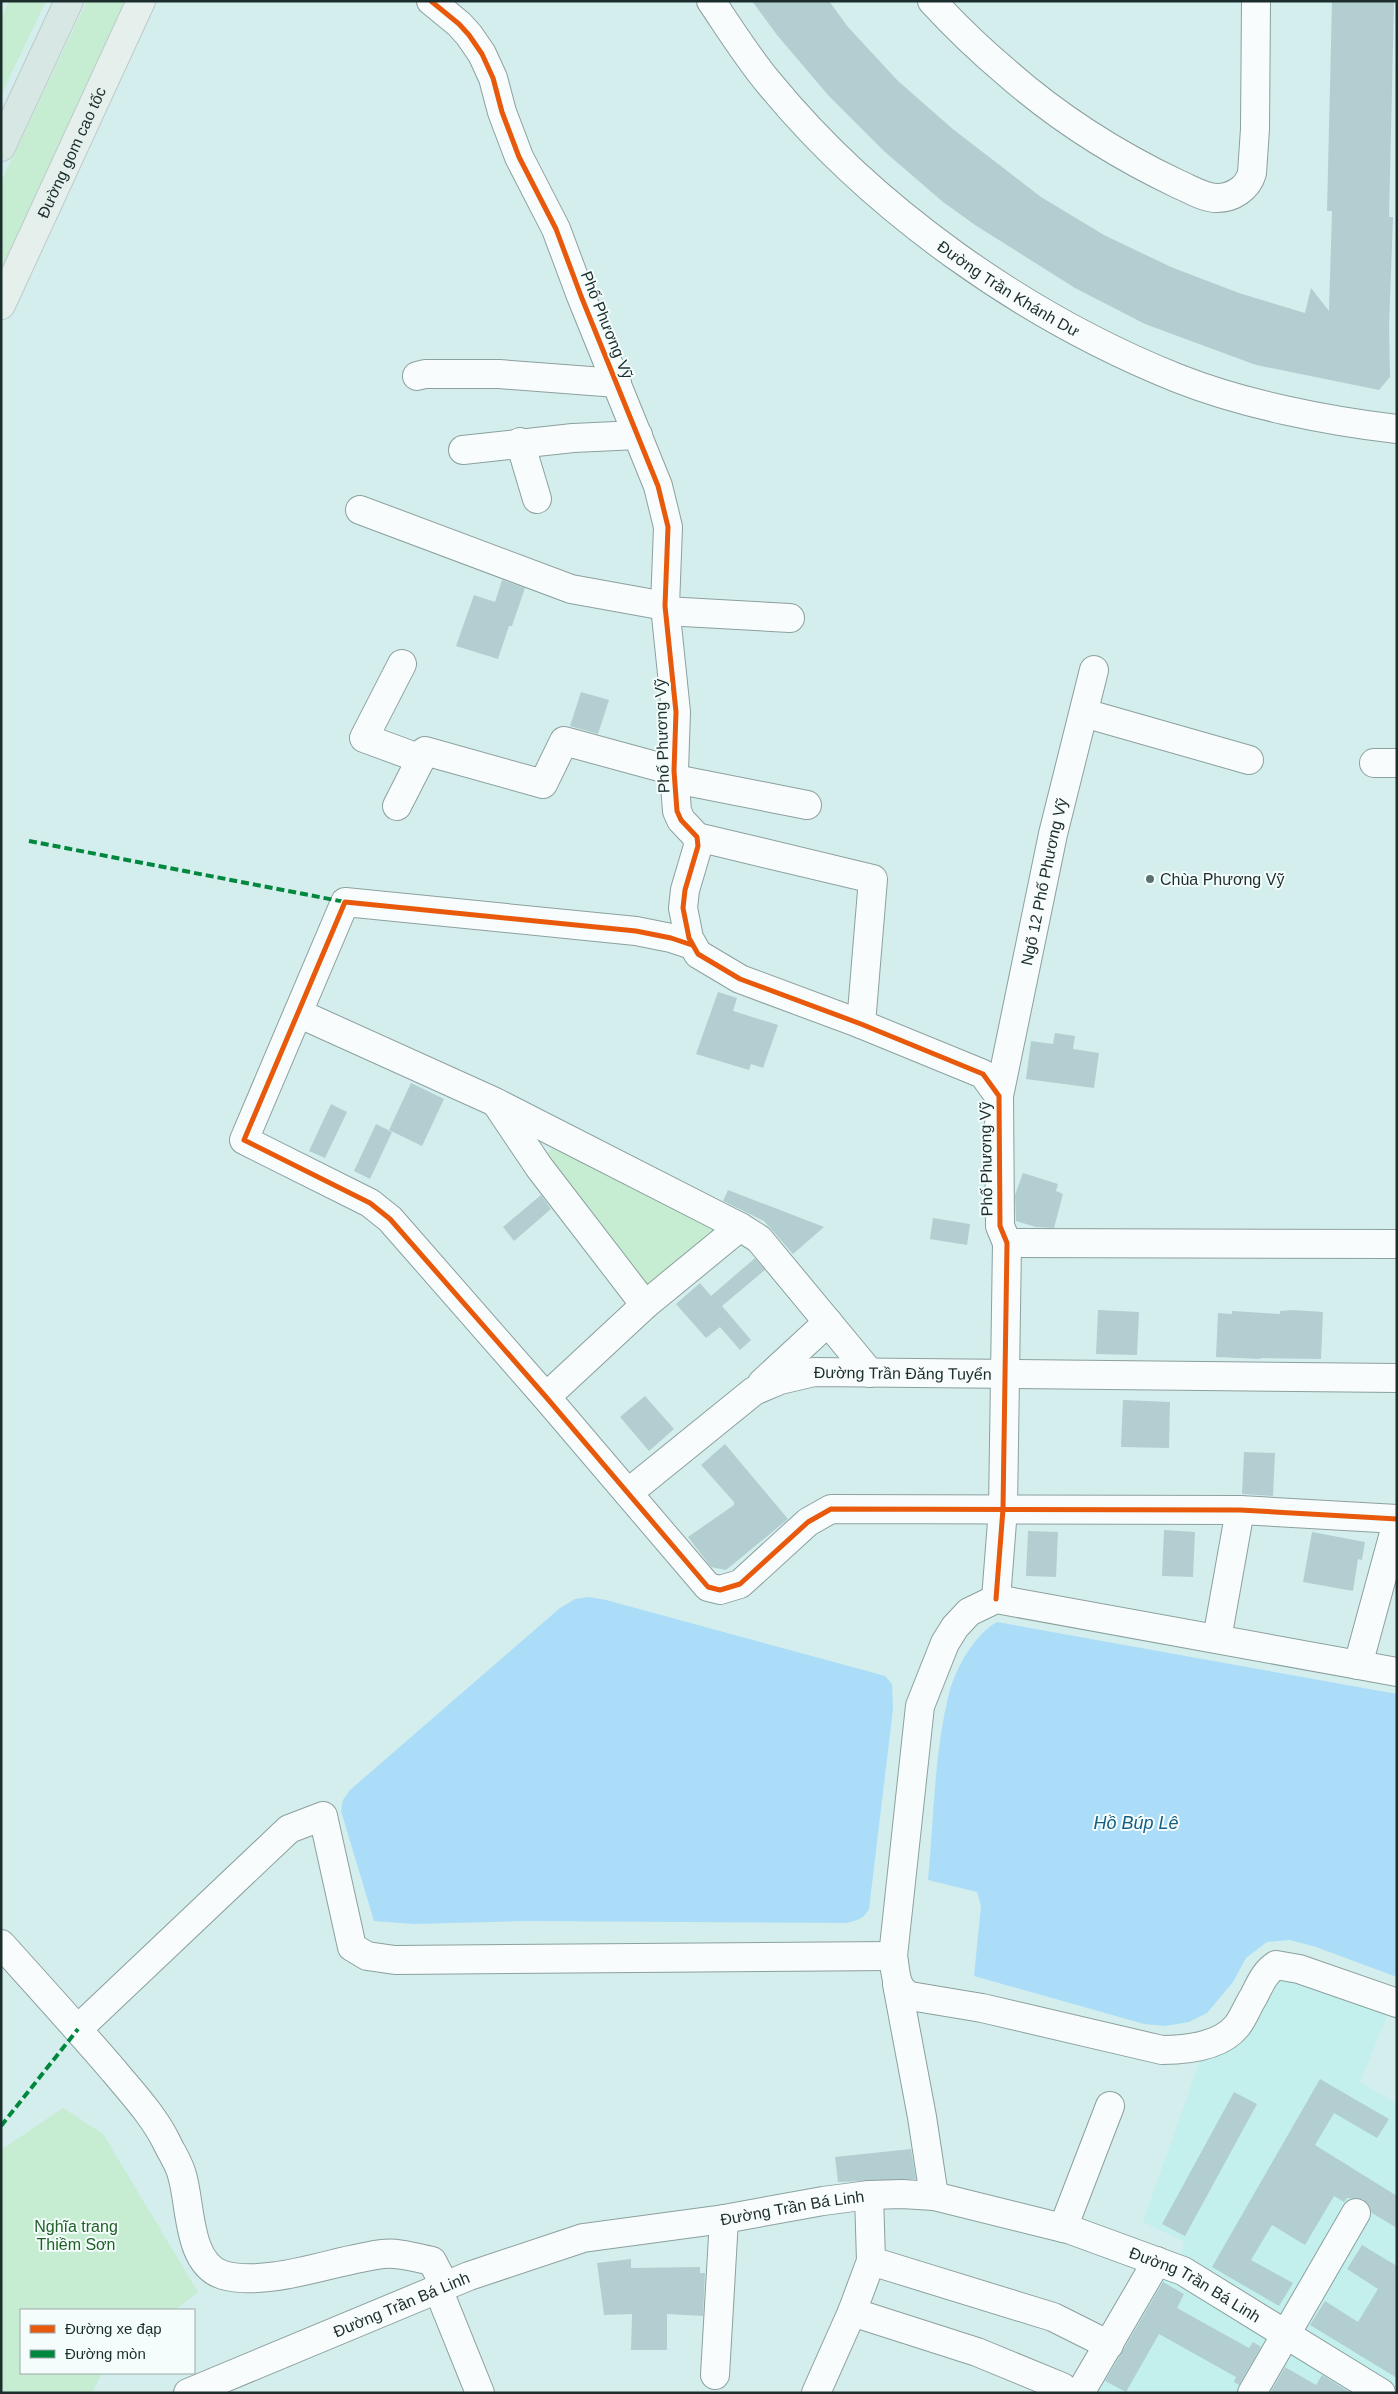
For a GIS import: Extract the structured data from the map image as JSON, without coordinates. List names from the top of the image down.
{
  "streets": {
    "main road": ["Đường gom cao tốc"],
    "street": [
      "Đường Trần Khánh Dư",
      "Phố Phương Vỹ",
      "Ngõ 12 Phố Phương Vỹ",
      "Đường Trần Đăng Tuyển",
      "Đường Trần Bá Linh"
    ]
  },
  "crossings": [
    ["Phố Phương Vỹ", "Ngõ 12 Phố Phương Vỹ"],
    ["Phố Phương Vỹ", "Đường Trần Đăng Tuyển"]
  ],
  "water": ["Hồ Búp Lê"],
  "parks": ["Nghĩa trang Thiềm Sơn"],
  "places": ["Chùa Phương Vỹ"],
  "legend": ["Đường xe đạp", "Đường mòn"]
}
